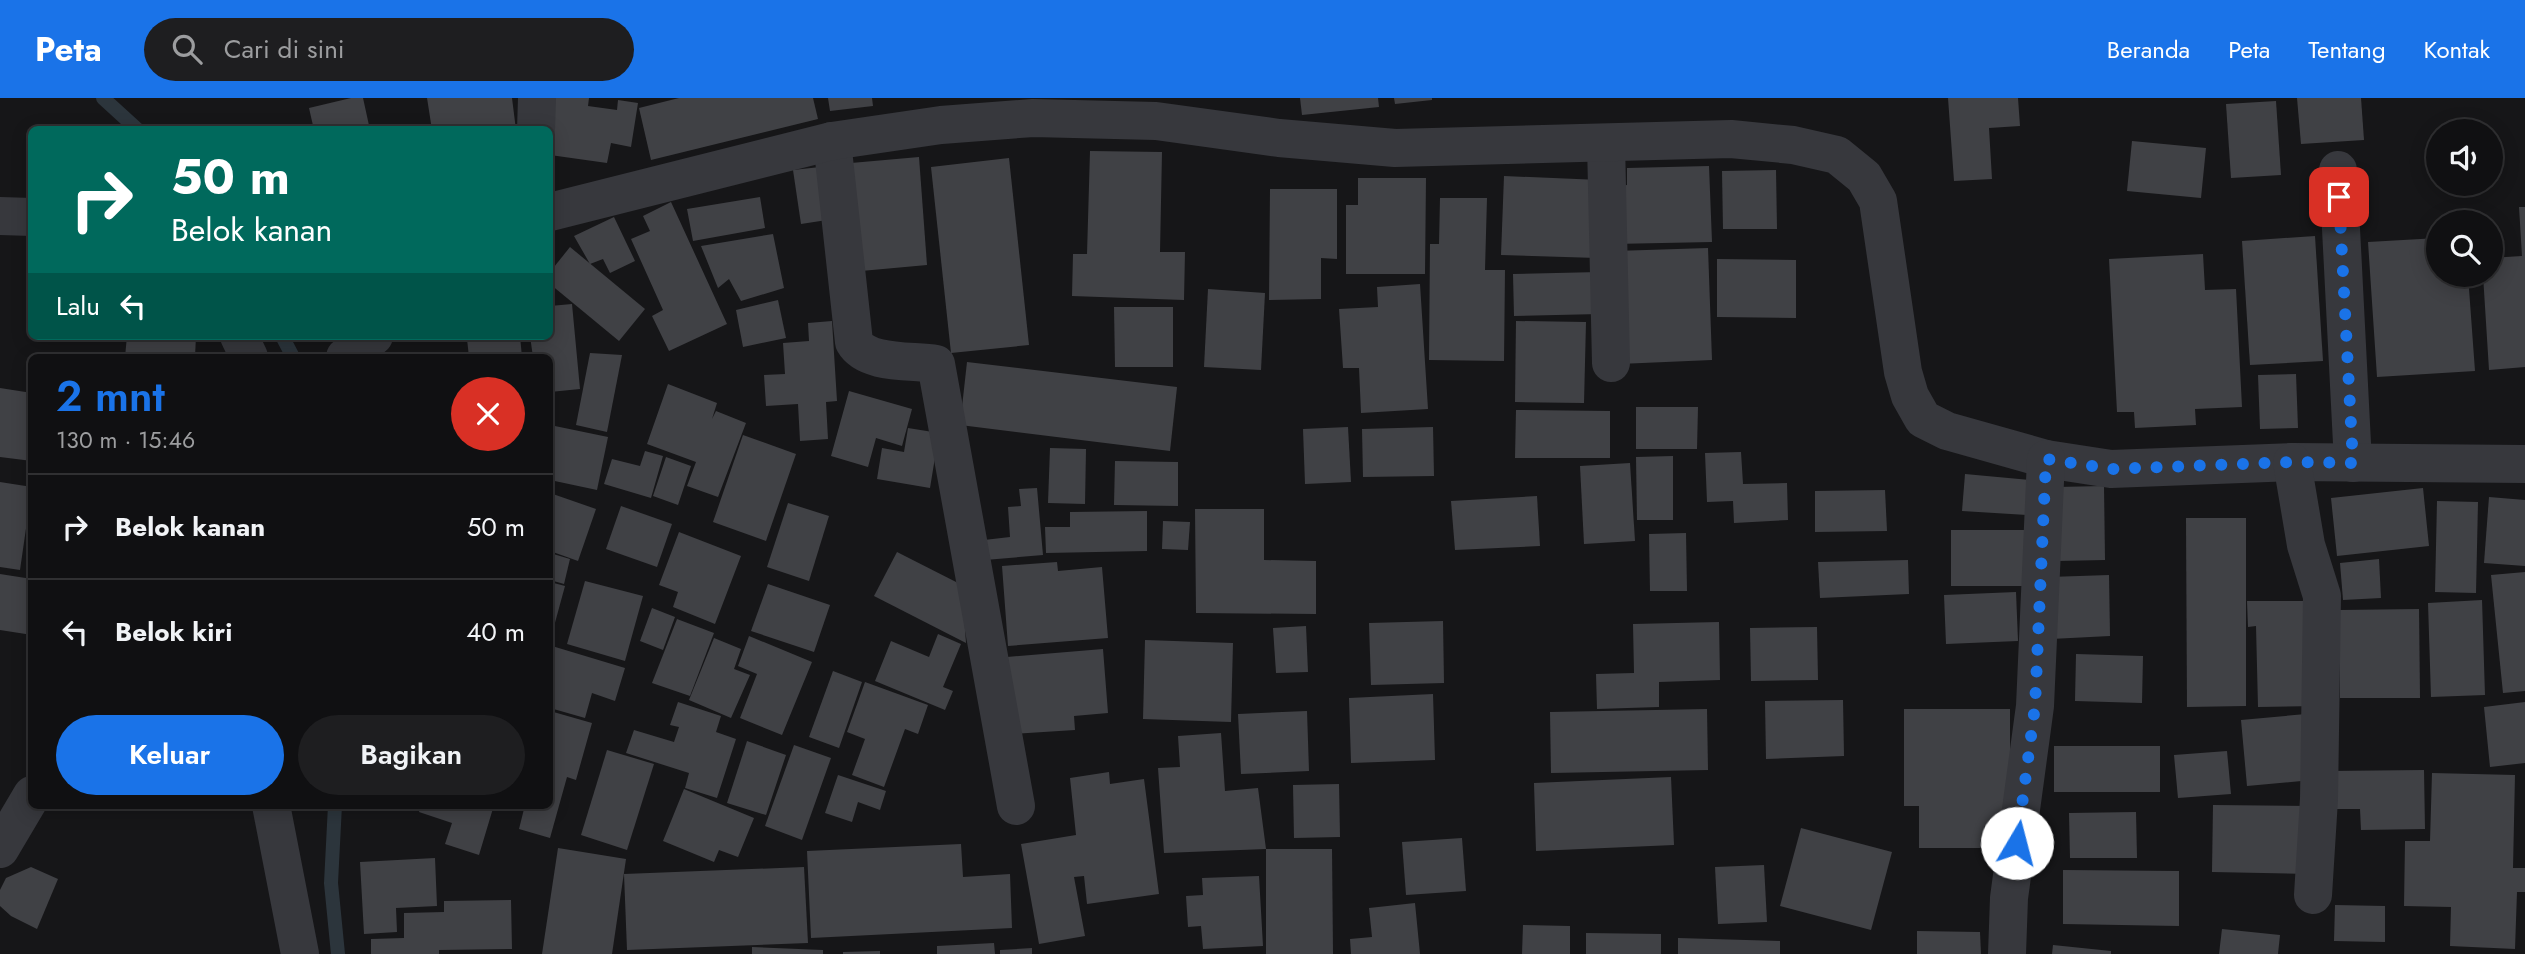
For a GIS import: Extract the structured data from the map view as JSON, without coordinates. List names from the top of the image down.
{
  "page": {
    "header": "Peta",
    "search": "Cari di sini",
    "nav": [
      "Beranda",
      "Peta",
      "Tentang",
      "Kontak"
    ],
    "turn": ["50 m", "Belok kanan"],
    "then": "Lalu",
    "heading": ["2 mnt", "130 m · 15:46"],
    "list": [
      {
        "name": "Belok kanan",
        "value": "50 m"
      },
      {
        "name": "Belok kiri",
        "value": "40 m"
      }
    ],
    "buttons": ["Keluar", "Bagikan"]
  }
}
